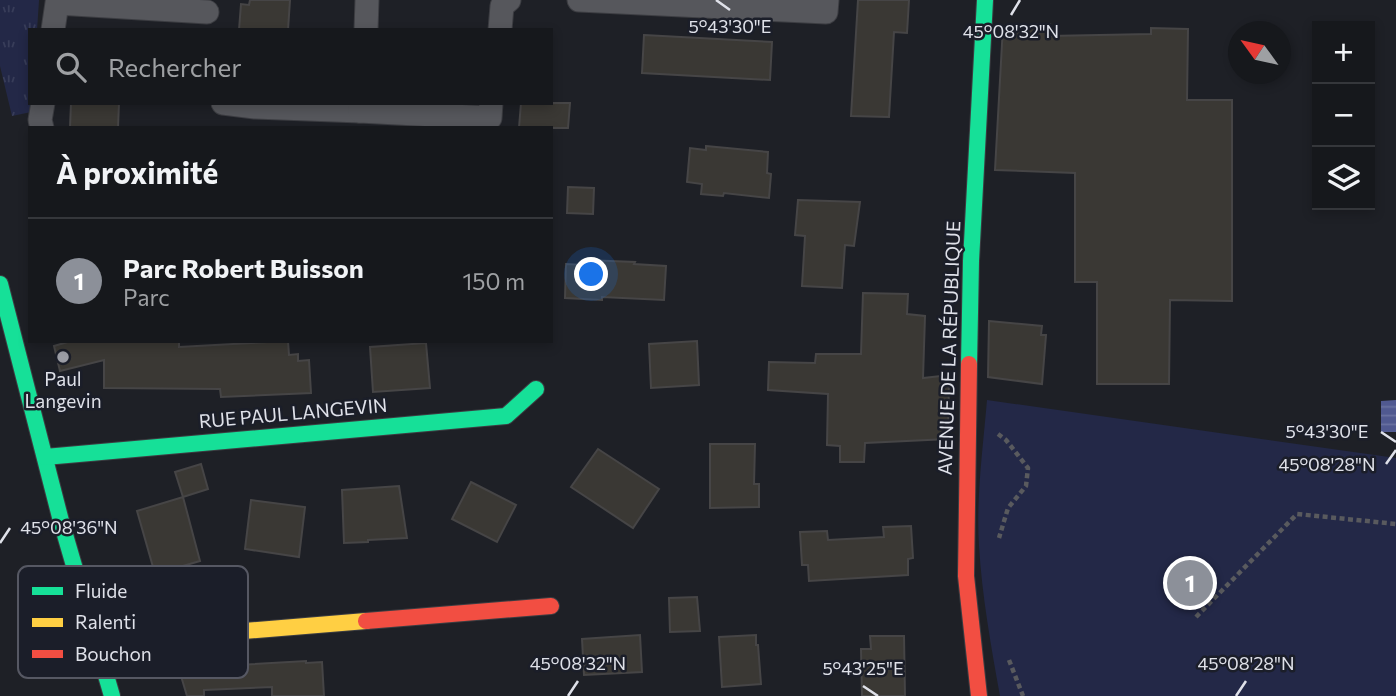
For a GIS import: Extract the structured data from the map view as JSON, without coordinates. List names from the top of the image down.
{
  "streets": {
    "street": ["AVENUE DE LA RÉPUBLIQUE", "RUE PAUL LANGEVIN"]
  },
  "places": ["Paul Langevin"],
  "legend": ["Fluide", "Ralenti", "Bouchon"],
  "north": "top left",
  "page": {
    "map_buttons": ["+", "−"],
    "search": "Rechercher",
    "heading": "À proximité",
    "list": [
      {
        "mark": "1",
        "name": "Parc Robert Buisson",
        "note": "Parc",
        "value": "150 m"
      }
    ],
    "pins": "1"
  },
  "coordinates": [
    "5°43'30\"E",
    "45°08'32\"N",
    "45°08'28\"N",
    "45°08'36\"N",
    "5°43'25\"E"
  ]
}
